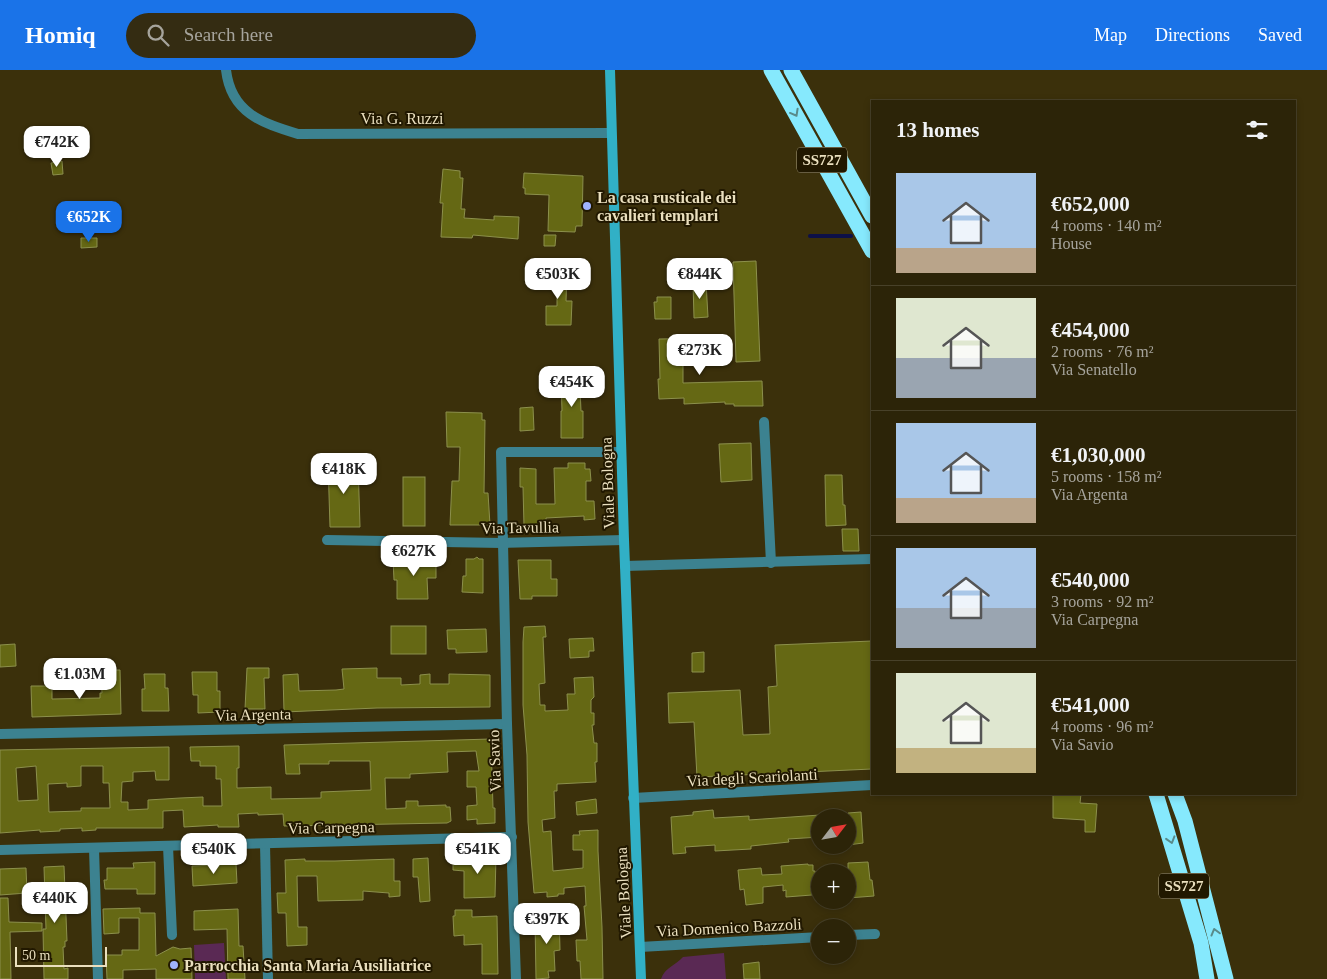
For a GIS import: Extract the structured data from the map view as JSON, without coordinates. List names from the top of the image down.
{
  "streets": {
    "highway": ["SS727"],
    "main road": ["Viale Bologna"],
    "street": [
      "Via G. Ruzzi",
      "Via Tavullia",
      "Via Argenta",
      "Via Savio",
      "Via degli Scariolanti",
      "Via Carpegna",
      "Via Domenico Bazzoli"
    ]
  },
  "crossings": [
    ["Via G. Ruzzi", "Viale Bologna"],
    ["Viale Bologna", "Via Tavullia"],
    ["Viale Bologna", "Via Savio"],
    ["Viale Bologna", "Via degli Scariolanti"],
    ["Viale Bologna", "Via Domenico Bazzoli"],
    ["Via Tavullia", "Via Savio"],
    ["Via Argenta", "Via Savio"],
    ["Via Savio", "Via Carpegna"]
  ],
  "places": ["La casa rusticale dei cavalieri templari", "Parrocchia Santa Maria Ausiliatrice"],
  "scale_bar": "50 m",
  "north": "top right",
  "page": {
    "header": "Homiq",
    "search": "Search here",
    "nav": ["Map", "Directions", "Saved"],
    "heading": "13 homes",
    "price": [
      "€742K",
      "€652K",
      "€503K",
      "€844K",
      "€273K",
      "€454K",
      "€418K",
      "€627K",
      "€1.03M",
      "€540K",
      "€541K",
      "€440K",
      "€397K"
    ],
    "list": [
      {
        "name": "€652,000",
        "note": "4 rooms · 140 m² · House"
      },
      {
        "name": "€454,000",
        "note": "2 rooms · 76 m² · Via Senatello"
      },
      {
        "name": "€1,030,000",
        "note": "5 rooms · 158 m² · Via Argenta"
      },
      {
        "name": "€540,000",
        "note": "3 rooms · 92 m² · Via Carpegna"
      },
      {
        "name": "€541,000",
        "note": "4 rooms · 96 m² · Via Savio"
      }
    ],
    "map_buttons": ["+", "−"],
    "scale": "50 m"
  }
}
